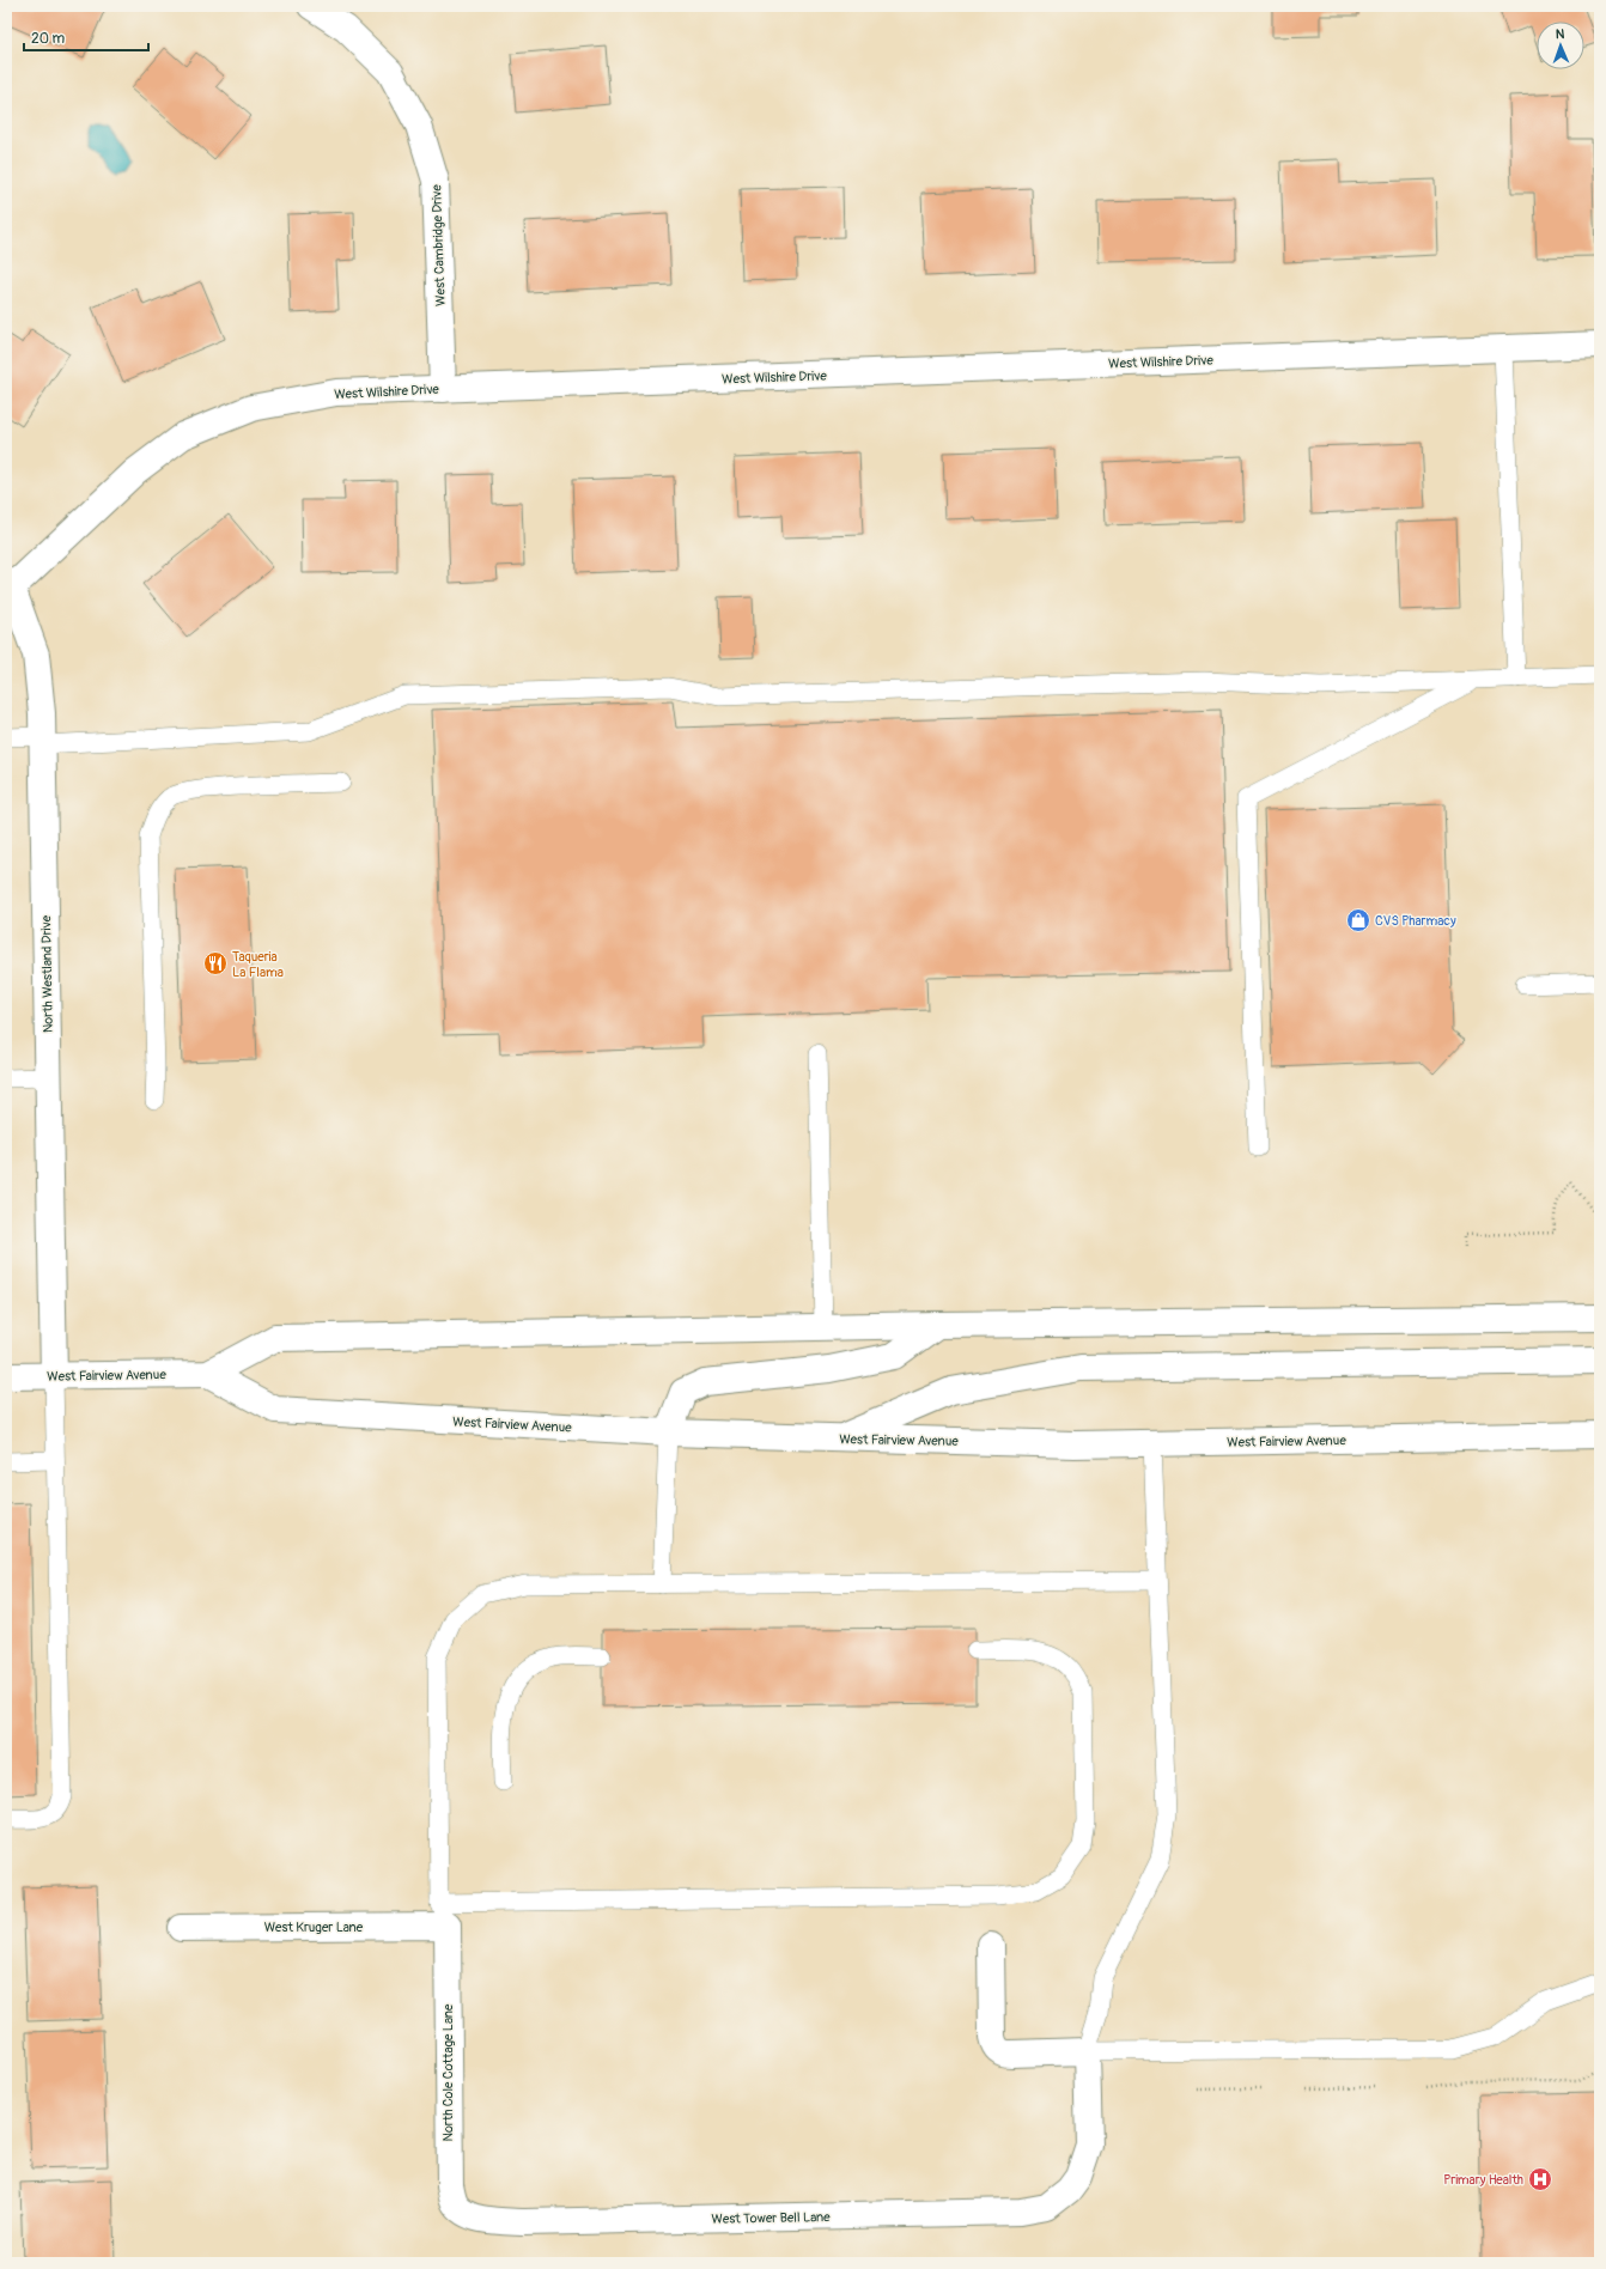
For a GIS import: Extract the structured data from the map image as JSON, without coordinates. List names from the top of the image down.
{
  "streets": {
    "street": [
      "West Cambridge Drive",
      "West Wilshire Drive",
      "North Westland Drive",
      "West Fairview Avenue",
      "West Kruger Lane",
      "North Cole Cottage Lane",
      "West Tower Bell Lane"
    ]
  },
  "crossings": [
    ["West Cambridge Drive", "West Wilshire Drive"],
    ["West Wilshire Drive", "North Westland Drive"],
    ["North Westland Drive", "West Fairview Avenue"],
    ["West Kruger Lane", "North Cole Cottage Lane"],
    ["North Cole Cottage Lane", "West Tower Bell Lane"]
  ],
  "places": {
    "shop": ["CVS Pharmacy"],
    "restaurant": ["Taqueria La Flama"],
    "hospital": ["Primary Health"]
  },
  "scale_bar": "20 m",
  "north": "top"
}
